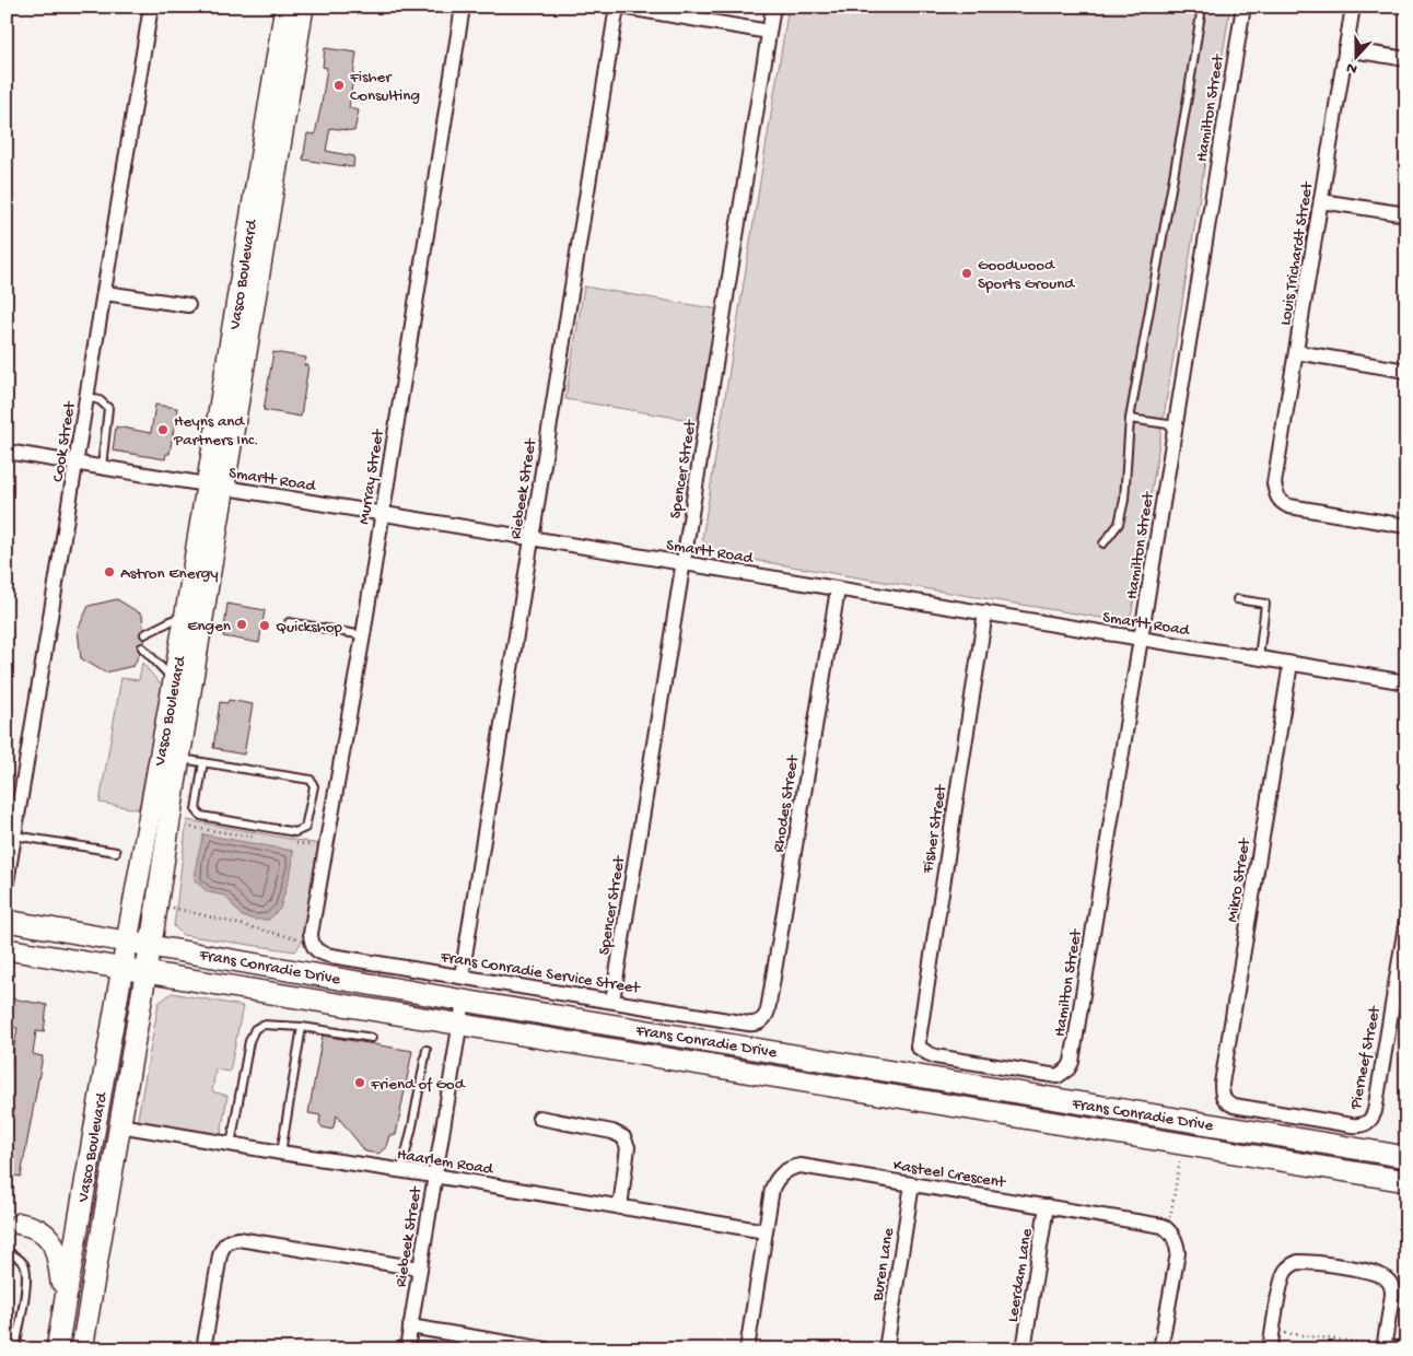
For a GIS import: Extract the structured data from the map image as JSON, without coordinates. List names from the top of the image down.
{
  "streets": {
    "main road": ["Vasco Boulevard", "Frans Conradie Drive"],
    "street": [
      "Hamilton Street",
      "Louis Trichardt Street",
      "Cook Street",
      "Spencer Street",
      "Murray Street",
      "Smartt Road",
      "Riebeek Street",
      "Rhodes Street",
      "Fisher Street",
      "Mikro Street",
      "Frans Conradie Service Street",
      "Pierneef Street",
      "Haarlem Road",
      "Kasteel Crescent",
      "Buren Lane",
      "Leerdam Lane"
    ]
  },
  "crossings": [
    ["Hamilton Street", "Smartt Road"],
    ["Hamilton Street", "Fisher Street"],
    ["Vasco Boulevard", "Smartt Road"],
    ["Vasco Boulevard", "Frans Conradie Drive"],
    ["Vasco Boulevard", "Haarlem Road"],
    ["Cook Street", "Smartt Road"],
    ["Spencer Street", "Smartt Road"],
    ["Spencer Street", "Frans Conradie Service Street"],
    ["Murray Street", "Smartt Road"],
    ["Murray Street", "Frans Conradie Service Street"],
    ["Smartt Road", "Riebeek Street"],
    ["Smartt Road", "Rhodes Street"],
    ["Smartt Road", "Fisher Street"],
    ["Smartt Road", "Mikro Street"],
    ["Riebeek Street", "Frans Conradie Drive"],
    ["Riebeek Street", "Frans Conradie Service Street"],
    ["Riebeek Street", "Haarlem Road"],
    ["Rhodes Street", "Frans Conradie Service Street"],
    ["Mikro Street", "Pierneef Street"],
    ["Haarlem Road", "Kasteel Crescent"],
    ["Kasteel Crescent", "Buren Lane"],
    ["Kasteel Crescent", "Leerdam Lane"]
  ],
  "places": [
    "Fisher Consulting",
    "Goodwood Sports Ground",
    "Heyns and Partners Inc.",
    "Astron Energy",
    "Engen",
    "Quickshop",
    "Friend of God"
  ],
  "north": "bottom"
}
